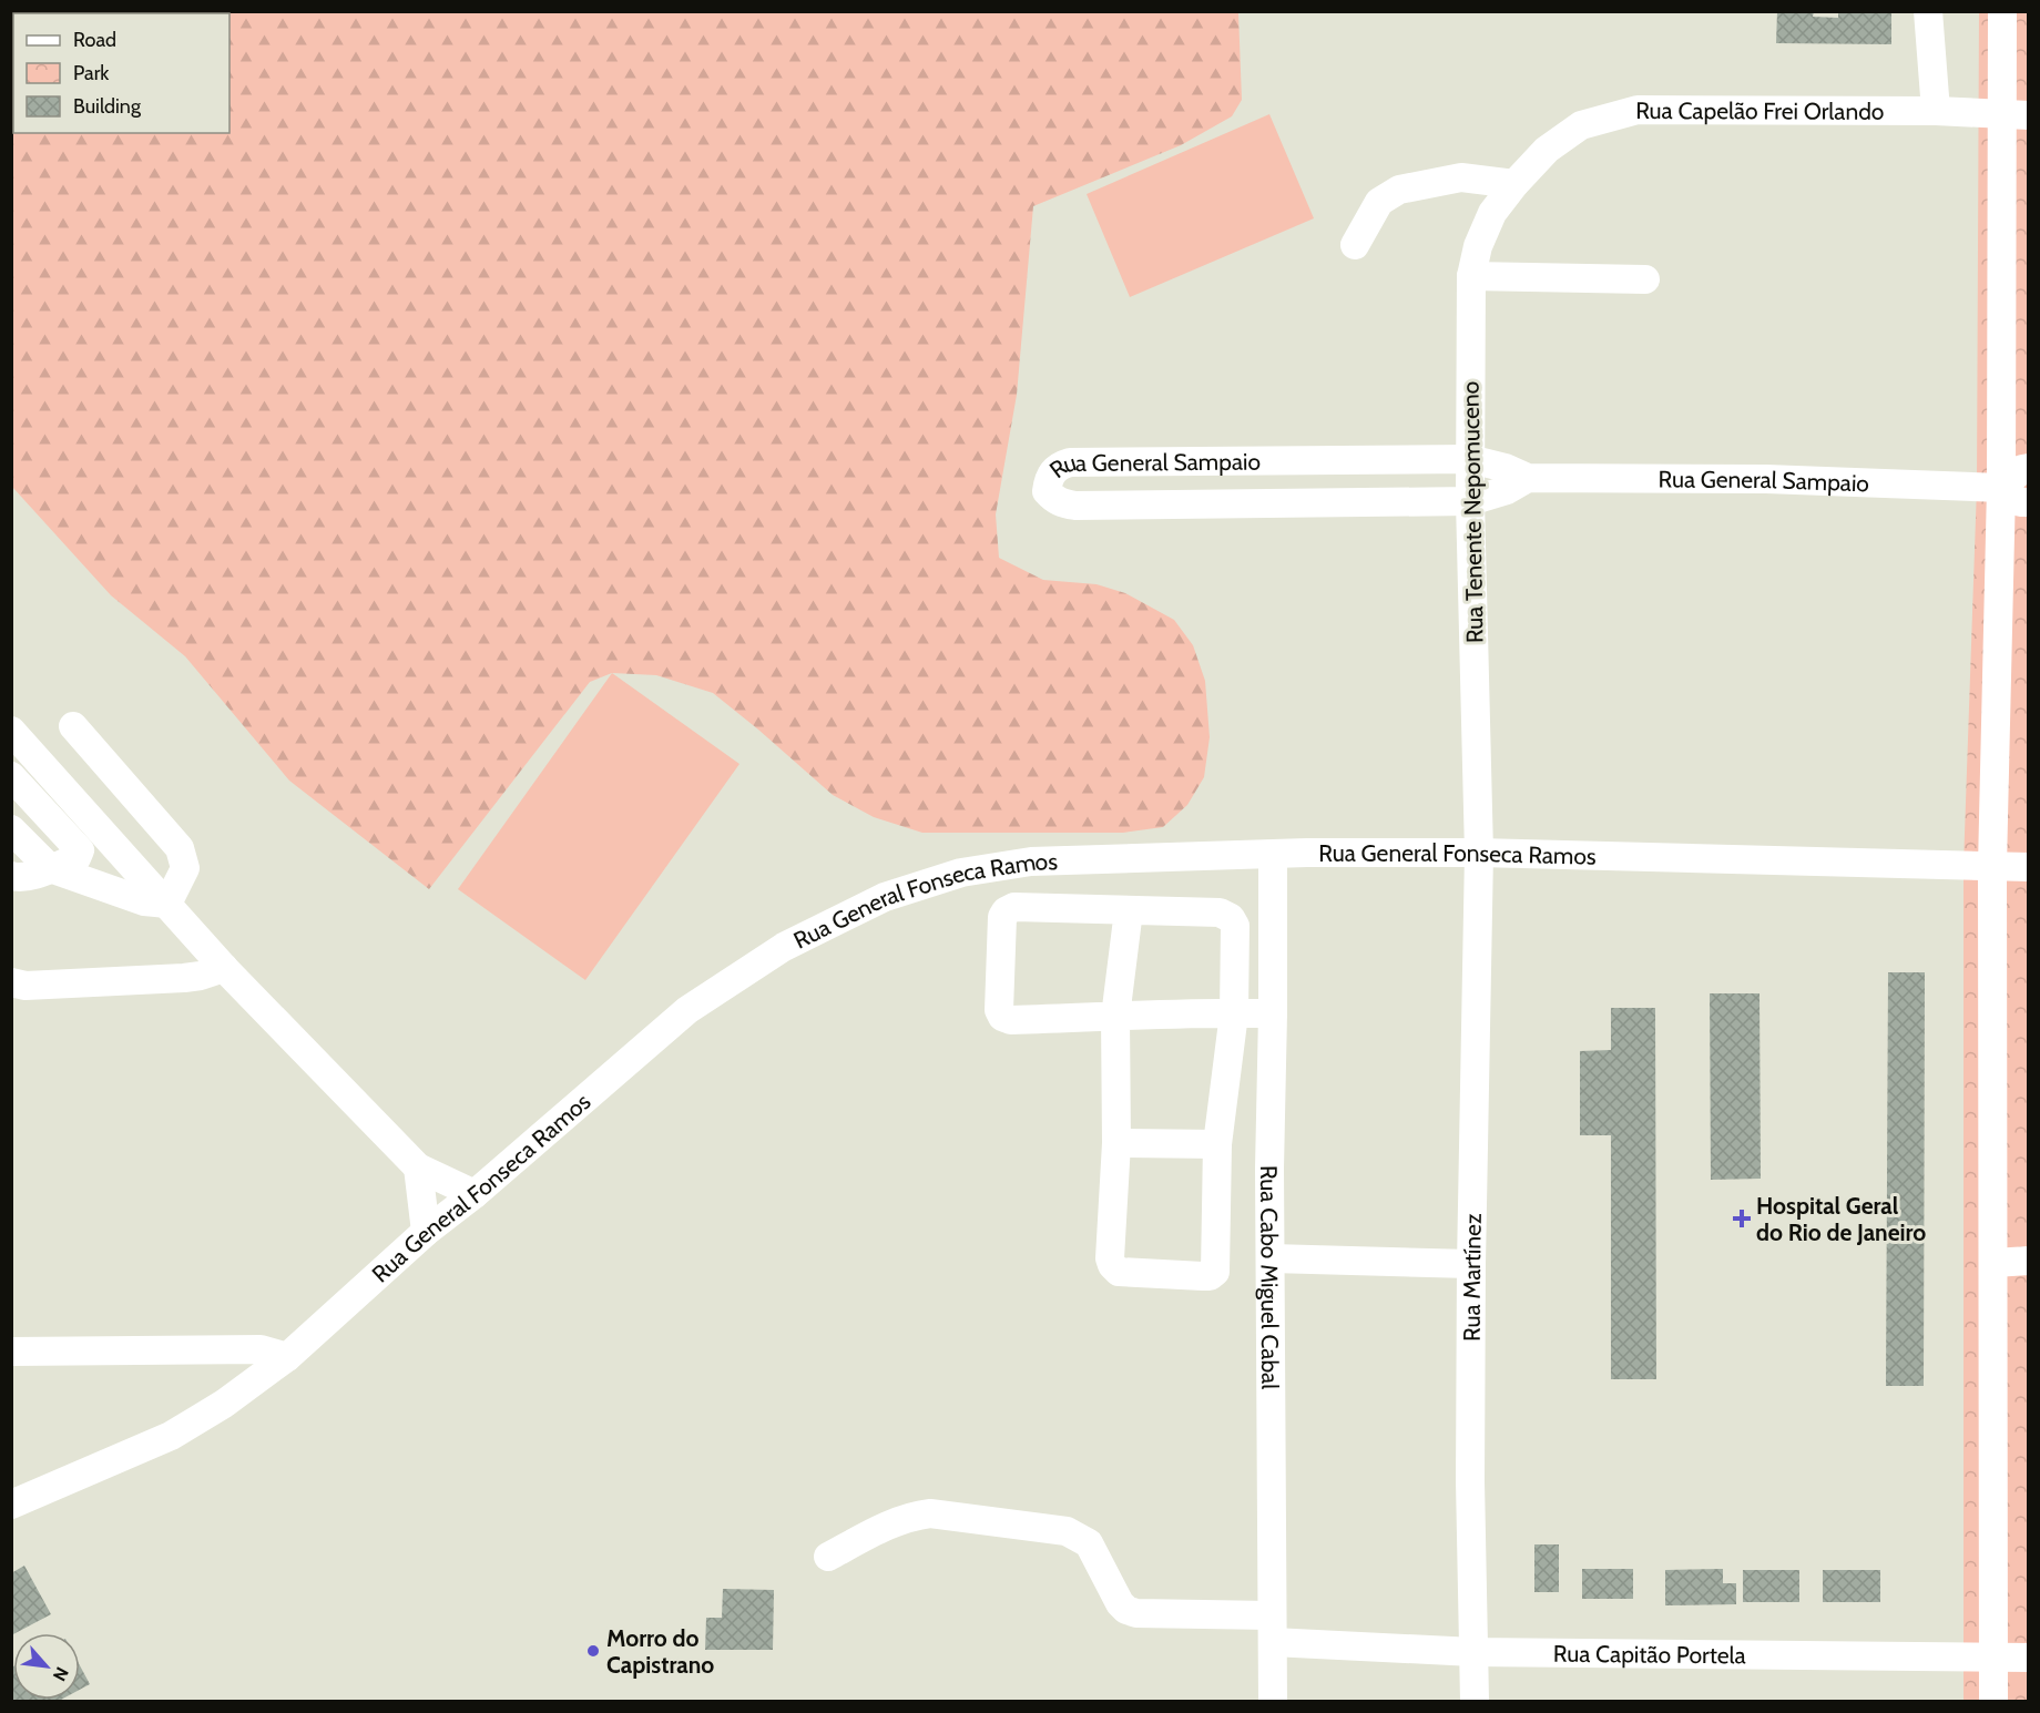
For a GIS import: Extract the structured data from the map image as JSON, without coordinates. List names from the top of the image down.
{
  "streets": {
    "street": [
      "Rua Capelão Frei Orlando",
      "Rua General Sampaio",
      "Rua Tenente Nepomuceno",
      "Rua General Fonseca Ramos",
      "Rua Martínez",
      "Rua Cabo Miguel Cabal",
      "Rua Capitão Portela"
    ]
  },
  "crossings": [
    ["Rua Capelão Frei Orlando", "Rua Tenente Nepomuceno"],
    ["Rua General Sampaio", "Rua Tenente Nepomuceno"],
    ["Rua Tenente Nepomuceno", "Rua General Fonseca Ramos"],
    ["Rua Tenente Nepomuceno", "Rua Martínez"],
    ["Rua General Fonseca Ramos", "Rua Martínez"],
    ["Rua General Fonseca Ramos", "Rua Cabo Miguel Cabal"],
    ["Rua Martínez", "Rua Capitão Portela"],
    ["Rua Cabo Miguel Cabal", "Rua Capitão Portela"]
  ],
  "places": {
    "health": ["Hospital Geral do Rio de Janeiro"],
    "other": ["Morro do Capistrano"]
  },
  "legend": ["Road", "Park", "Building"],
  "north": "bottom right"
}
